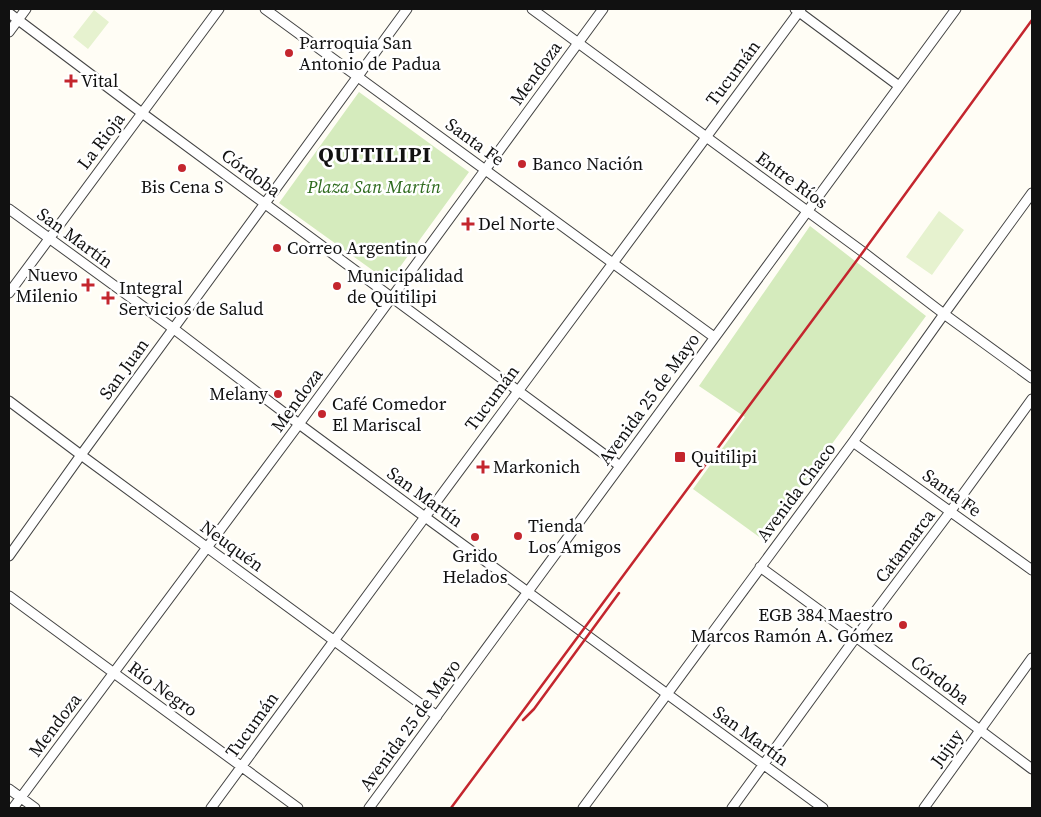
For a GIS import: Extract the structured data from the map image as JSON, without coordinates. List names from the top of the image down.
{
  "streets": {
    "street": [
      "Mendoza",
      "Tucumán",
      "La Rioja",
      "Santa Fe",
      "Córdoba",
      "Entre Ríos",
      "San Martín",
      "San Juan",
      "Avenida 25 de Mayo",
      "Avenida Chaco",
      "Neuquén",
      "Catamarca",
      "Río Negro",
      "Jujuy"
    ]
  },
  "crossings": [
    ["Mendoza", "Santa Fe"],
    ["Mendoza", "Córdoba"],
    ["Mendoza", "Entre Ríos"],
    ["Mendoza", "San Martín"],
    ["Mendoza", "Neuquén"],
    ["Mendoza", "Río Negro"],
    ["Tucumán", "Santa Fe"],
    ["Tucumán", "Córdoba"],
    ["Tucumán", "Entre Ríos"],
    ["Tucumán", "San Martín"],
    ["Tucumán", "Neuquén"],
    ["Tucumán", "Río Negro"],
    ["La Rioja", "Córdoba"],
    ["La Rioja", "San Martín"],
    ["Santa Fe", "San Juan"],
    ["Santa Fe", "Avenida 25 de Mayo"],
    ["Santa Fe", "Avenida Chaco"],
    ["Santa Fe", "Catamarca"],
    ["Córdoba", "San Juan"],
    ["Córdoba", "Avenida 25 de Mayo"],
    ["Córdoba", "Avenida Chaco"],
    ["Córdoba", "Catamarca"],
    ["Córdoba", "Jujuy"],
    ["Entre Ríos", "Avenida 25 de Mayo"],
    ["Entre Ríos", "Avenida Chaco"],
    ["San Martín", "San Juan"],
    ["San Martín", "Avenida 25 de Mayo"],
    ["San Martín", "Avenida Chaco"],
    ["San Martín", "Catamarca"],
    ["San Juan", "Neuquén"],
    ["Avenida 25 de Mayo", "Neuquén"]
  ],
  "districts": ["QUITILIPI"],
  "parks": ["Plaza San Martín"],
  "places": {
    "other": [
      "Parroquia San Antonio de Padua",
      "Banco Nación",
      "Bis Cena S",
      "Correo Argentino",
      "Municipalidad de Quitilipi",
      "Melany",
      "Café Comedor El Mariscal",
      "Tienda Los Amigos",
      "Grido Helados",
      "EGB 384 Maestro Marcos Ramón A. Gómez"
    ],
    "health": [
      "Vital",
      "Del Norte",
      "Nuevo Milenio",
      "Integral Servicios de Salud",
      "Markonich"
    ],
    "transit": ["Quitilipi"]
  }
}
